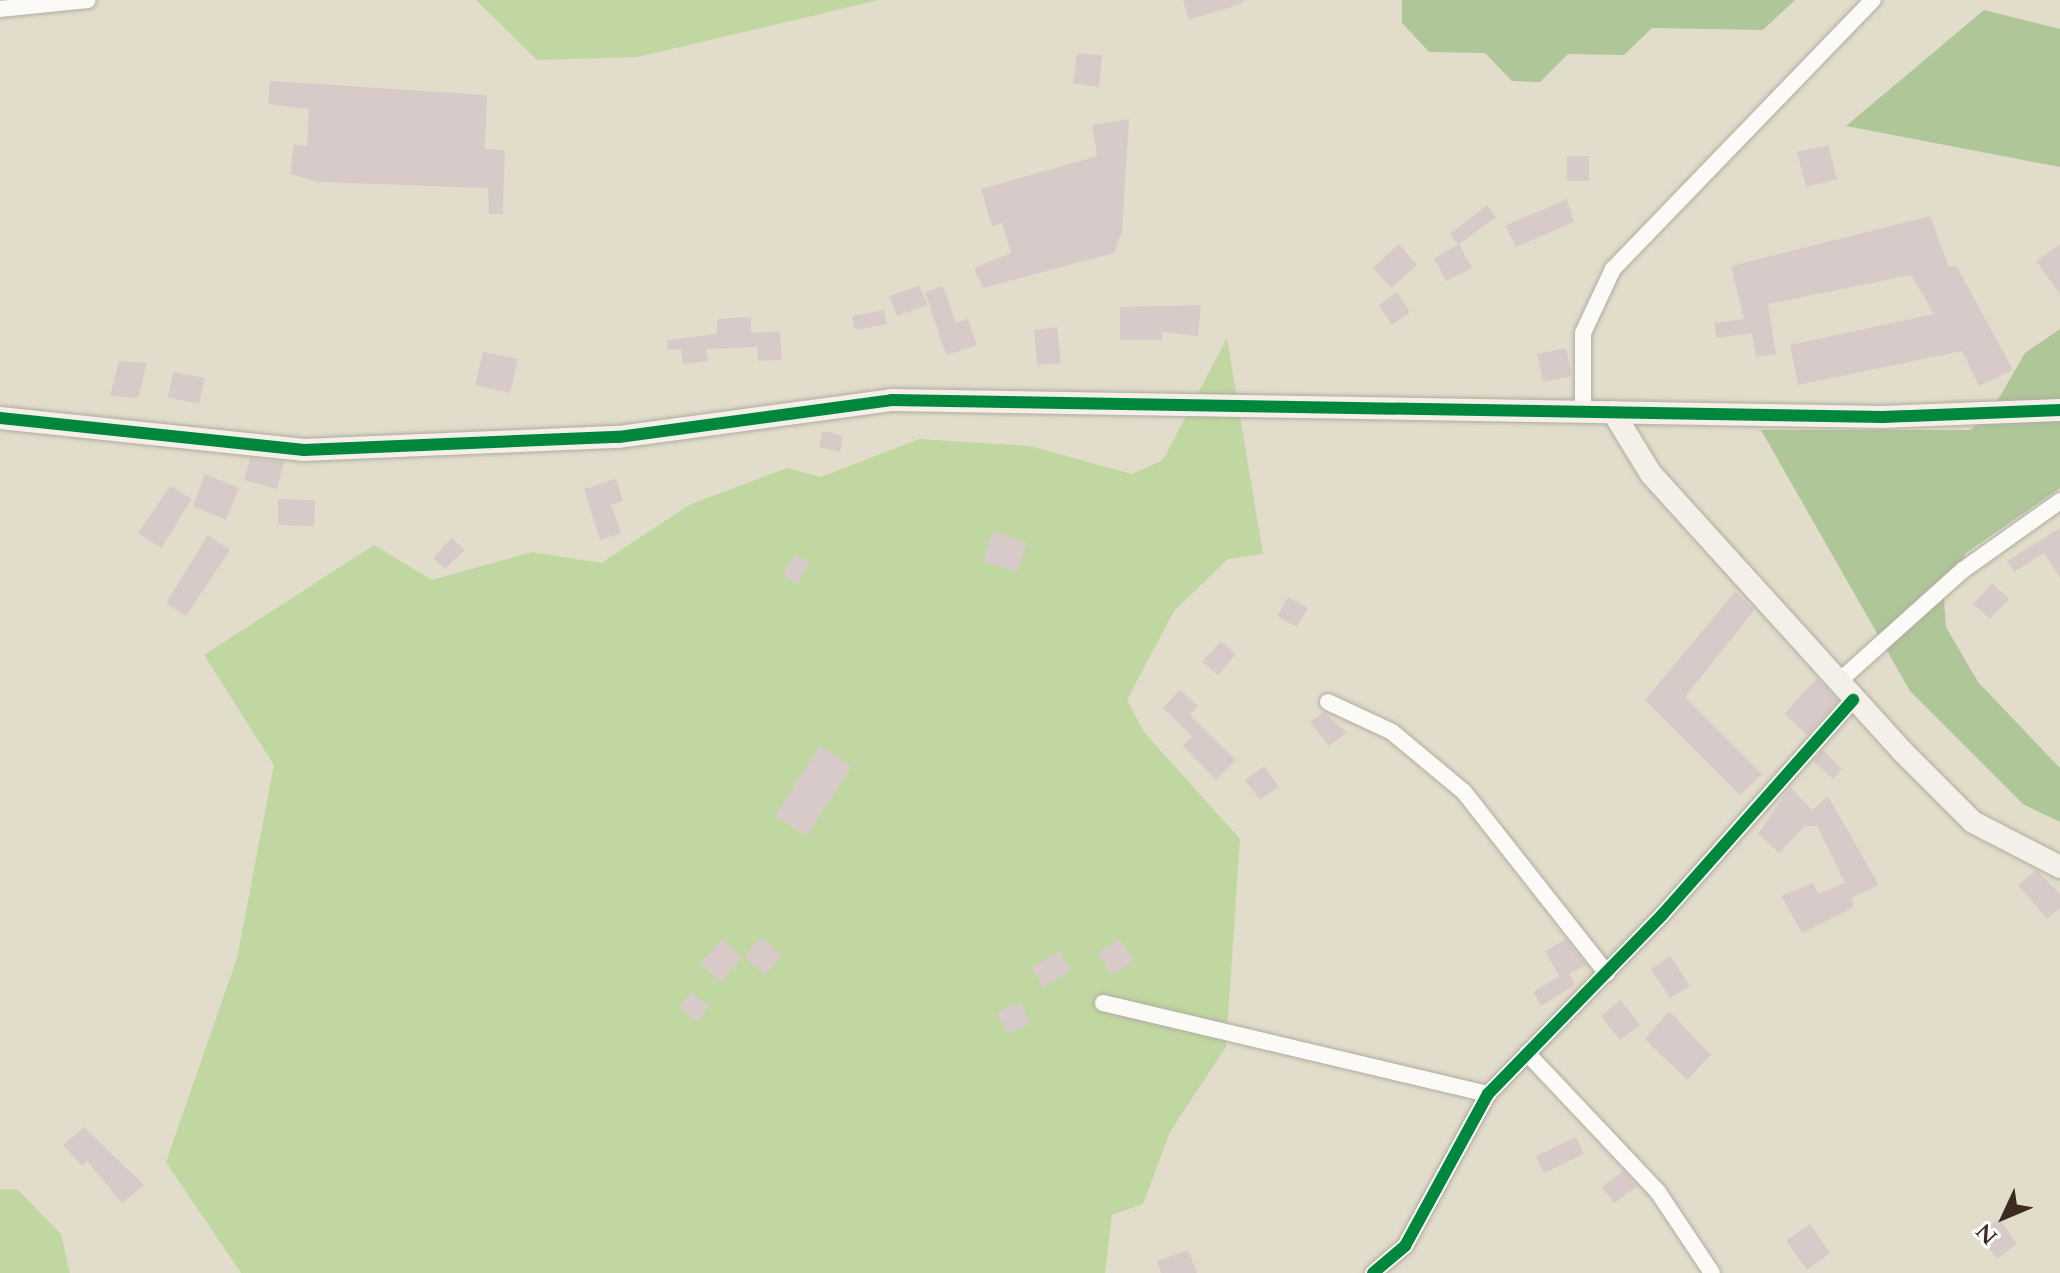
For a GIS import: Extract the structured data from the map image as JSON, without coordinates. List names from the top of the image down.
{
  "north": "bottom left"
}
